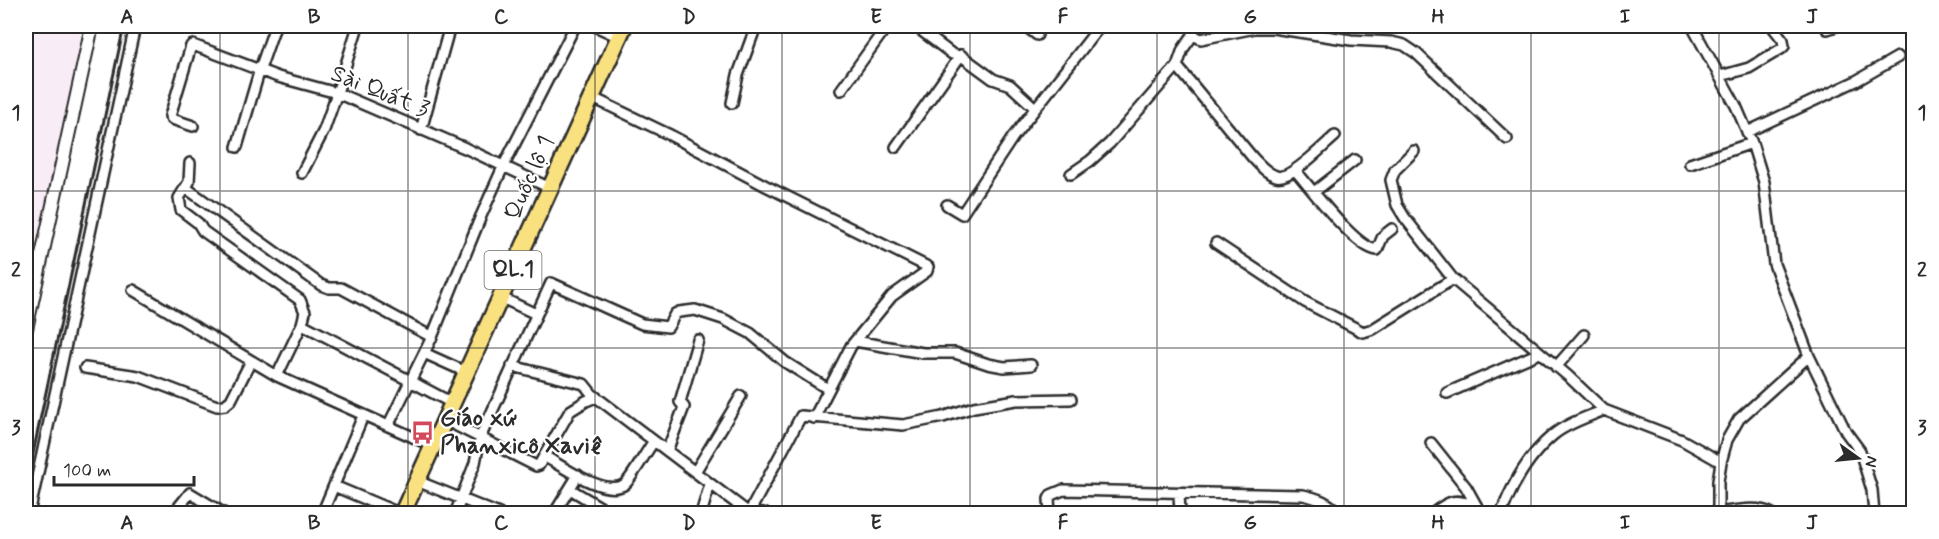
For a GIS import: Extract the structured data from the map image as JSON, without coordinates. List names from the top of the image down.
{
  "streets": {
    "highway": ["Quốc lộ 1", "QL.1"],
    "street": ["Sài Quất 3"]
  },
  "crossings": [
    ["Sài Quất 3", "Quốc lộ 1"]
  ],
  "places": {
    "bus stop": ["Giáo xứ Phanxicô Xaviê"]
  },
  "scale_bar": "100 m",
  "north": "right",
  "grid": {
    "columns": [
      "A",
      "B",
      "C",
      "D",
      "E",
      "F",
      "G",
      "H",
      "I",
      "J"
    ],
    "rows": ["1", "2", "3"]
  }
}
